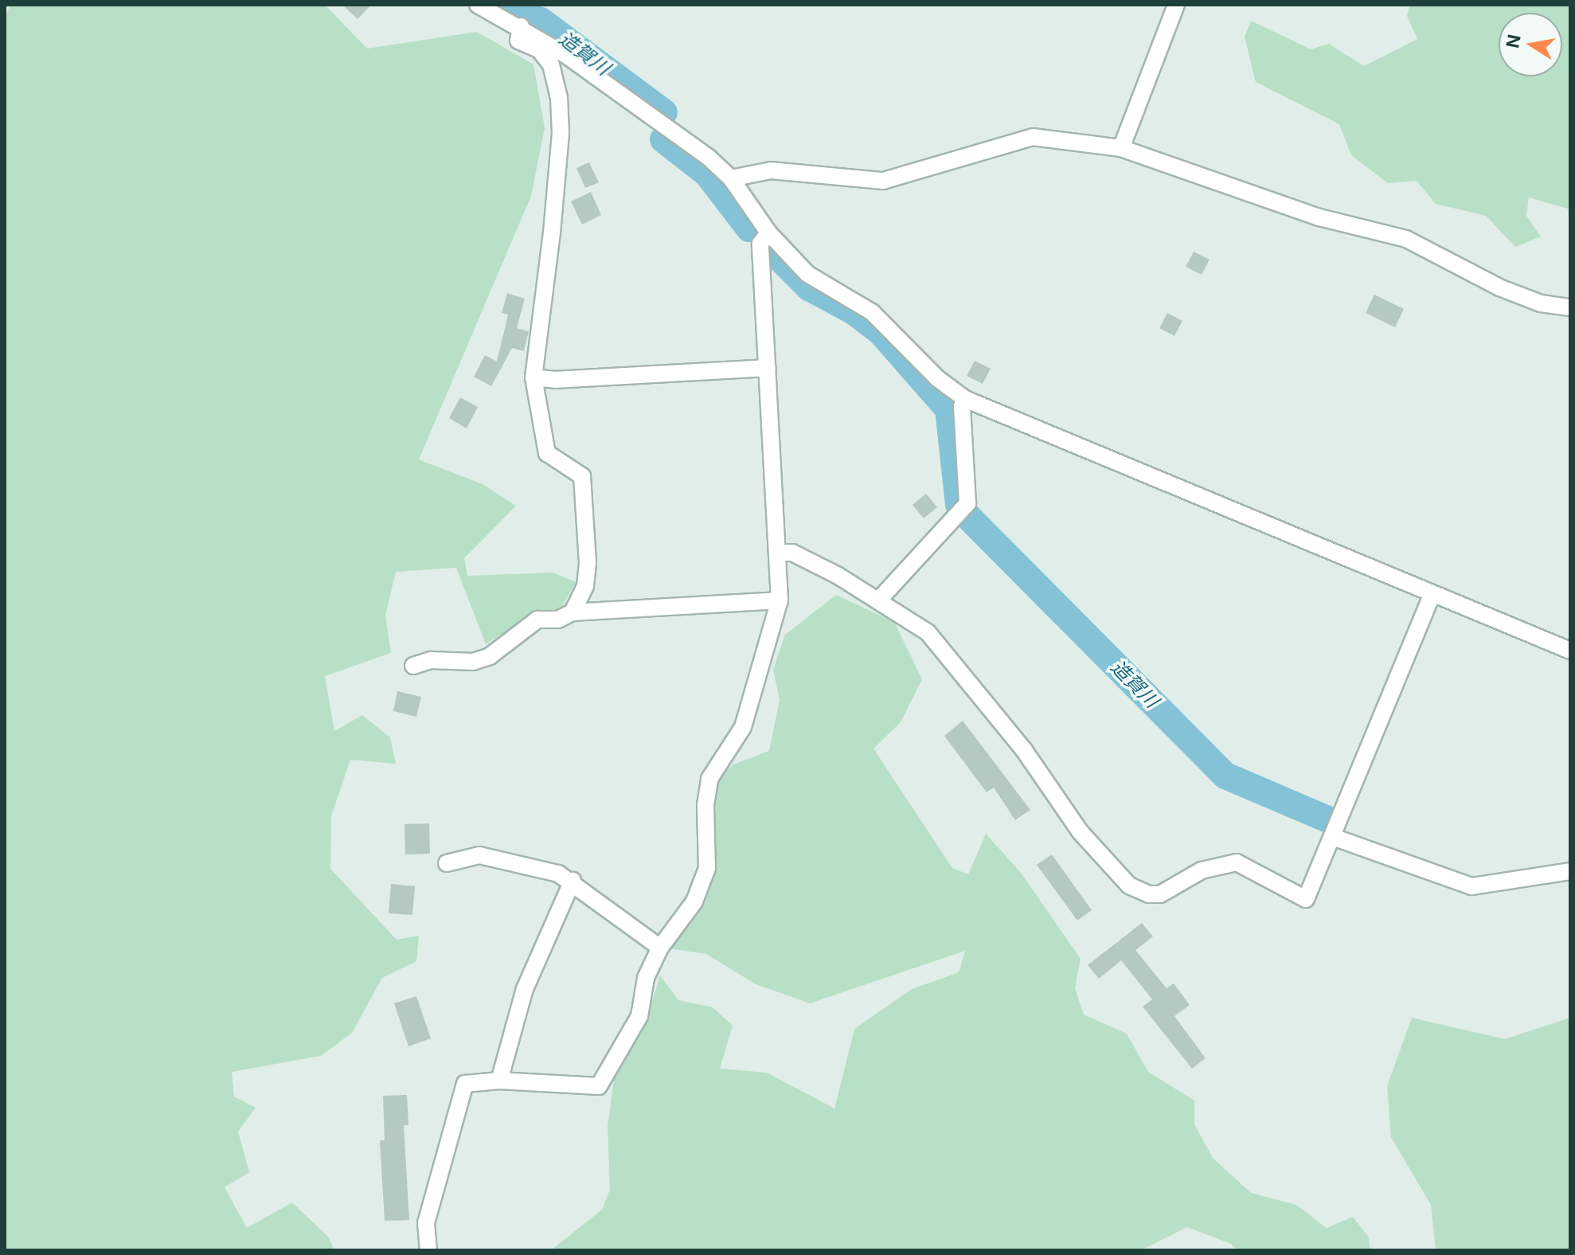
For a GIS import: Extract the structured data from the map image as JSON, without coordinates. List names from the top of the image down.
{
  "water": ["造賀川"],
  "north": "left"
}
